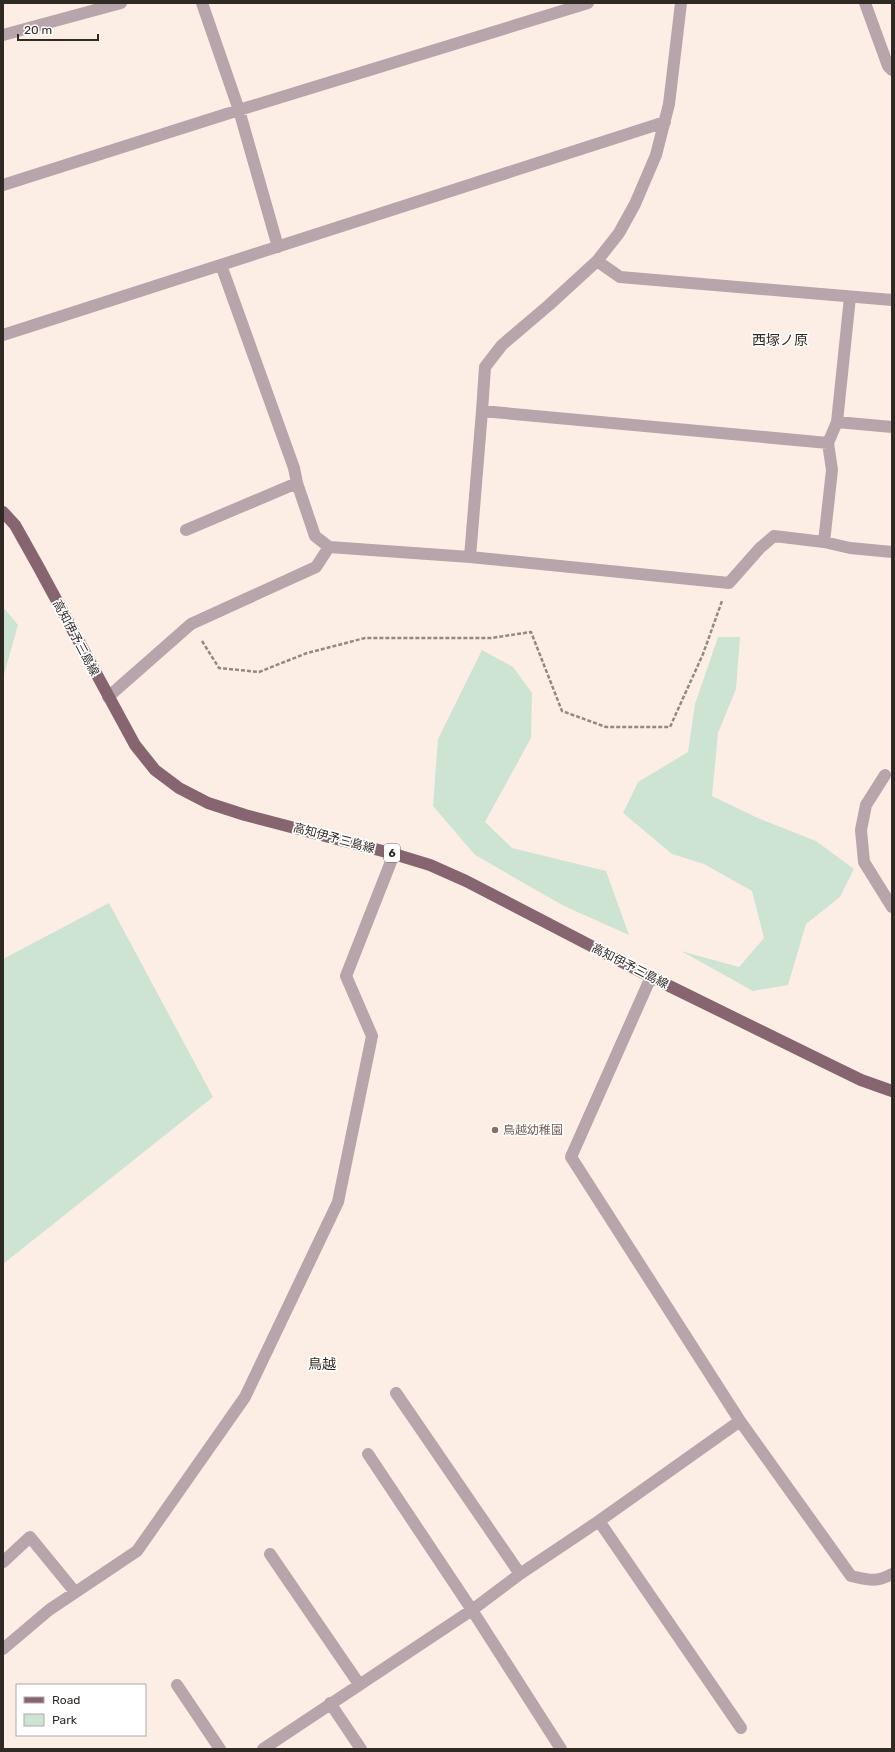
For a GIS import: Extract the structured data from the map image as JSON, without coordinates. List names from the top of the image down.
{
  "streets": {
    "main road": ["高知伊予三島線", "6"]
  },
  "districts": ["西塚ノ原", "鳥越"],
  "places": ["鳥越幼稚園"],
  "legend": ["Road", "Park"],
  "scale_bar": "20 m"
}
